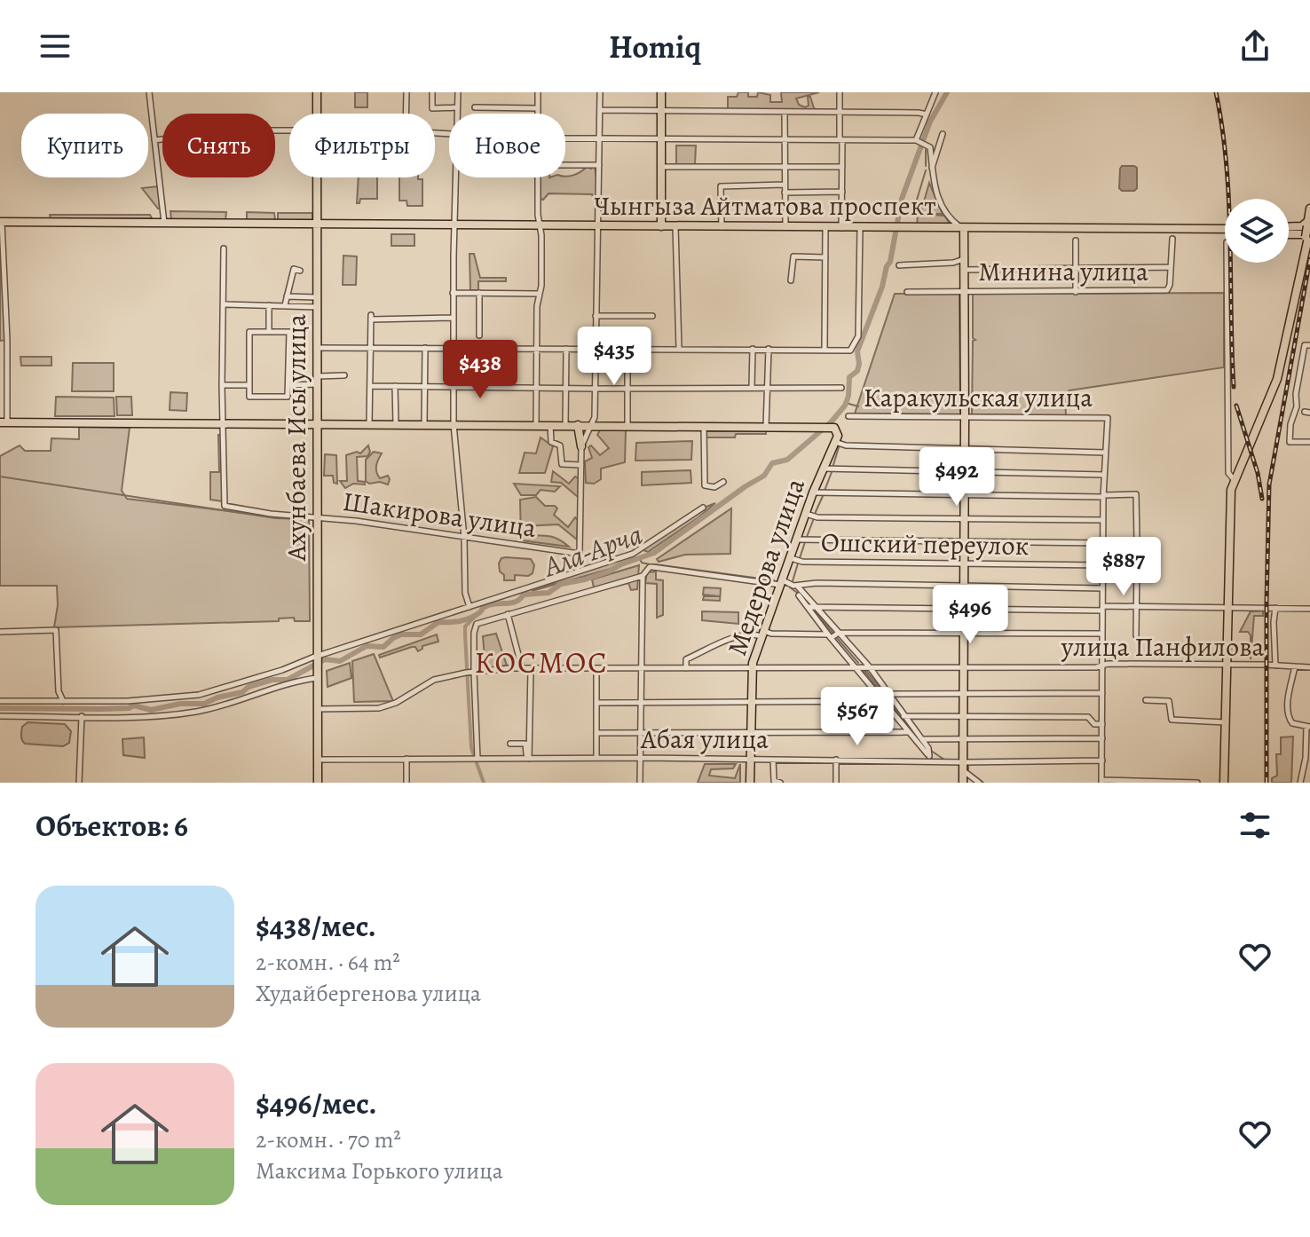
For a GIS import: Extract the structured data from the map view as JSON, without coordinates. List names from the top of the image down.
{
  "streets": {
    "main road": ["Чынгыза Айтматова проспект", "Ахунбаева Исы улица", "Медерова улица"],
    "street": [
      "Минина улица",
      "Каракульская улица",
      "Шакирова улица",
      "Ошский переулок",
      "улица Панфилова",
      "Абая улица"
    ]
  },
  "crossings": [
    ["Чынгыза Айтматова проспект", "Ахунбаева Исы улица"],
    ["Ахунбаева Исы улица", "Шакирова улица"],
    ["Ахунбаева Исы улица", "улица Панфилова"],
    ["Ахунбаева Исы улица", "Абая улица"],
    ["Ошский переулок", "Медерова улица"],
    ["Медерова улица", "улица Панфилова"],
    ["Медерова улица", "Абая улица"]
  ],
  "districts": ["КОСМОС"],
  "water": ["Ала-Арча"],
  "page": {
    "header": "Homiq",
    "chip": [
      "Купить",
      "Снять",
      "Фильтры",
      "Новое"
    ],
    "price": [
      "$435",
      "$438",
      "$492",
      "$887",
      "$496",
      "$567"
    ],
    "heading": "Объектов: 6",
    "list": [
      {
        "name": "$438/мес.",
        "note": "2-комн. · 64 m² · Худайбергенова улица"
      },
      {
        "name": "$496/мес.",
        "note": "2-комн. · 70 m² · Максима Горького улица"
      }
    ]
  }
}
